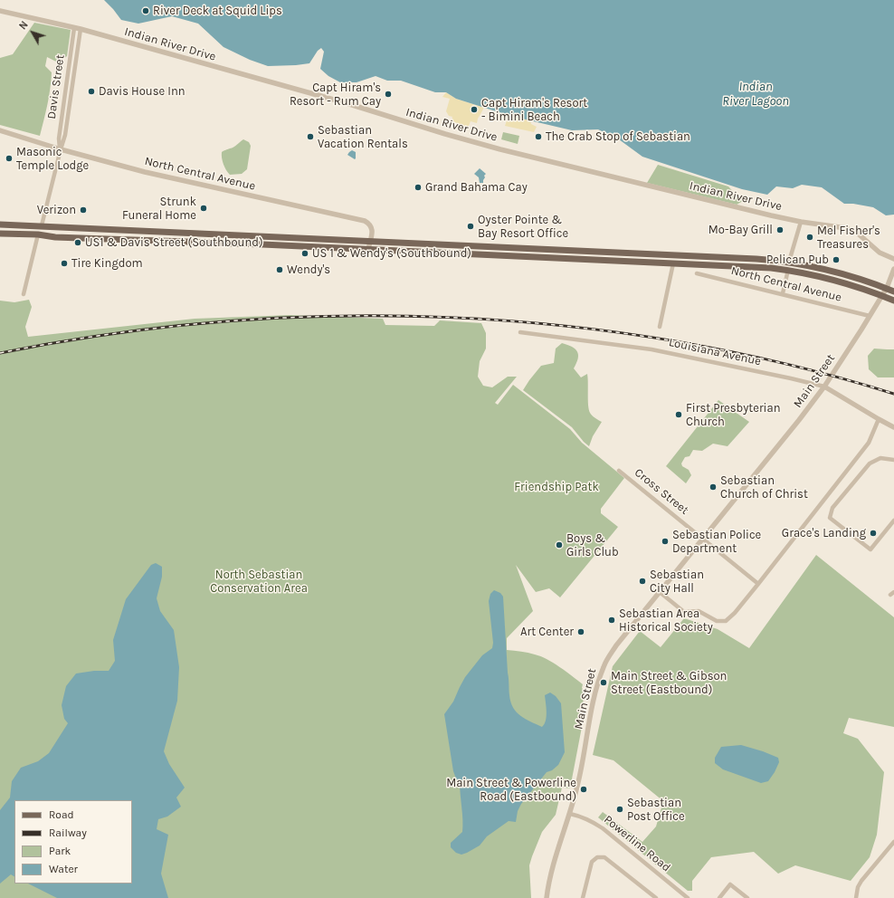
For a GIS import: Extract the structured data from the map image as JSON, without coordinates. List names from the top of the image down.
{
  "streets": {
    "street": [
      "Indian River Drive",
      "Davis Street",
      "North Central Avenue",
      "Louisiana Avenue",
      "Main Street",
      "Cross Street",
      "Powerline Road"
    ]
  },
  "crossings": [
    ["Indian River Drive", "Davis Street"],
    ["Davis Street", "North Central Avenue"],
    ["North Central Avenue", "Main Street"],
    ["Louisiana Avenue", "Main Street"],
    ["Main Street", "Cross Street"],
    ["Main Street", "Powerline Road"]
  ],
  "water": ["Indian River Lagoon"],
  "parks": ["Friendship Patk", "North Sebastian Conservation Area"],
  "places": [
    "River Deck at Squid Lips",
    "Davis House Inn",
    "Capt Hiram's Resort - Rum Cay",
    "Capt Hiram's Resort - Bimini Beach",
    "Sebastian Vacation Rentals",
    "The Crab Stop of Sebastian",
    "Masonic Temple Lodge",
    "Grand Bahama Cay",
    "Strunk Funeral Home",
    "Verizon",
    "Oyster Pointe & Bay Resort Office",
    "Mo-Bay Grill",
    "Mel Fisher's Treasures",
    "US1 & Davis Street (Southbound)",
    "US 1 & Wendy's (Southbound)",
    "Pelican Pub",
    "Tire Kingdom",
    "Wendy's",
    "First Presbyterian Church",
    "Sebastian Church of Christ",
    "Grace's Landing",
    "Sebastian Police Department",
    "Boys & Girls Club",
    "Sebastian City Hall",
    "Sebastian Area Historical Society",
    "Art Center",
    "Main Street & Gibson Street (Eastbound)",
    "Main Street & Powerline Road (Eastbound)",
    "Sebastian Post Office"
  ],
  "legend": [
    "Road",
    "Railway",
    "Park",
    "Water"
  ],
  "north": "top left"
}
